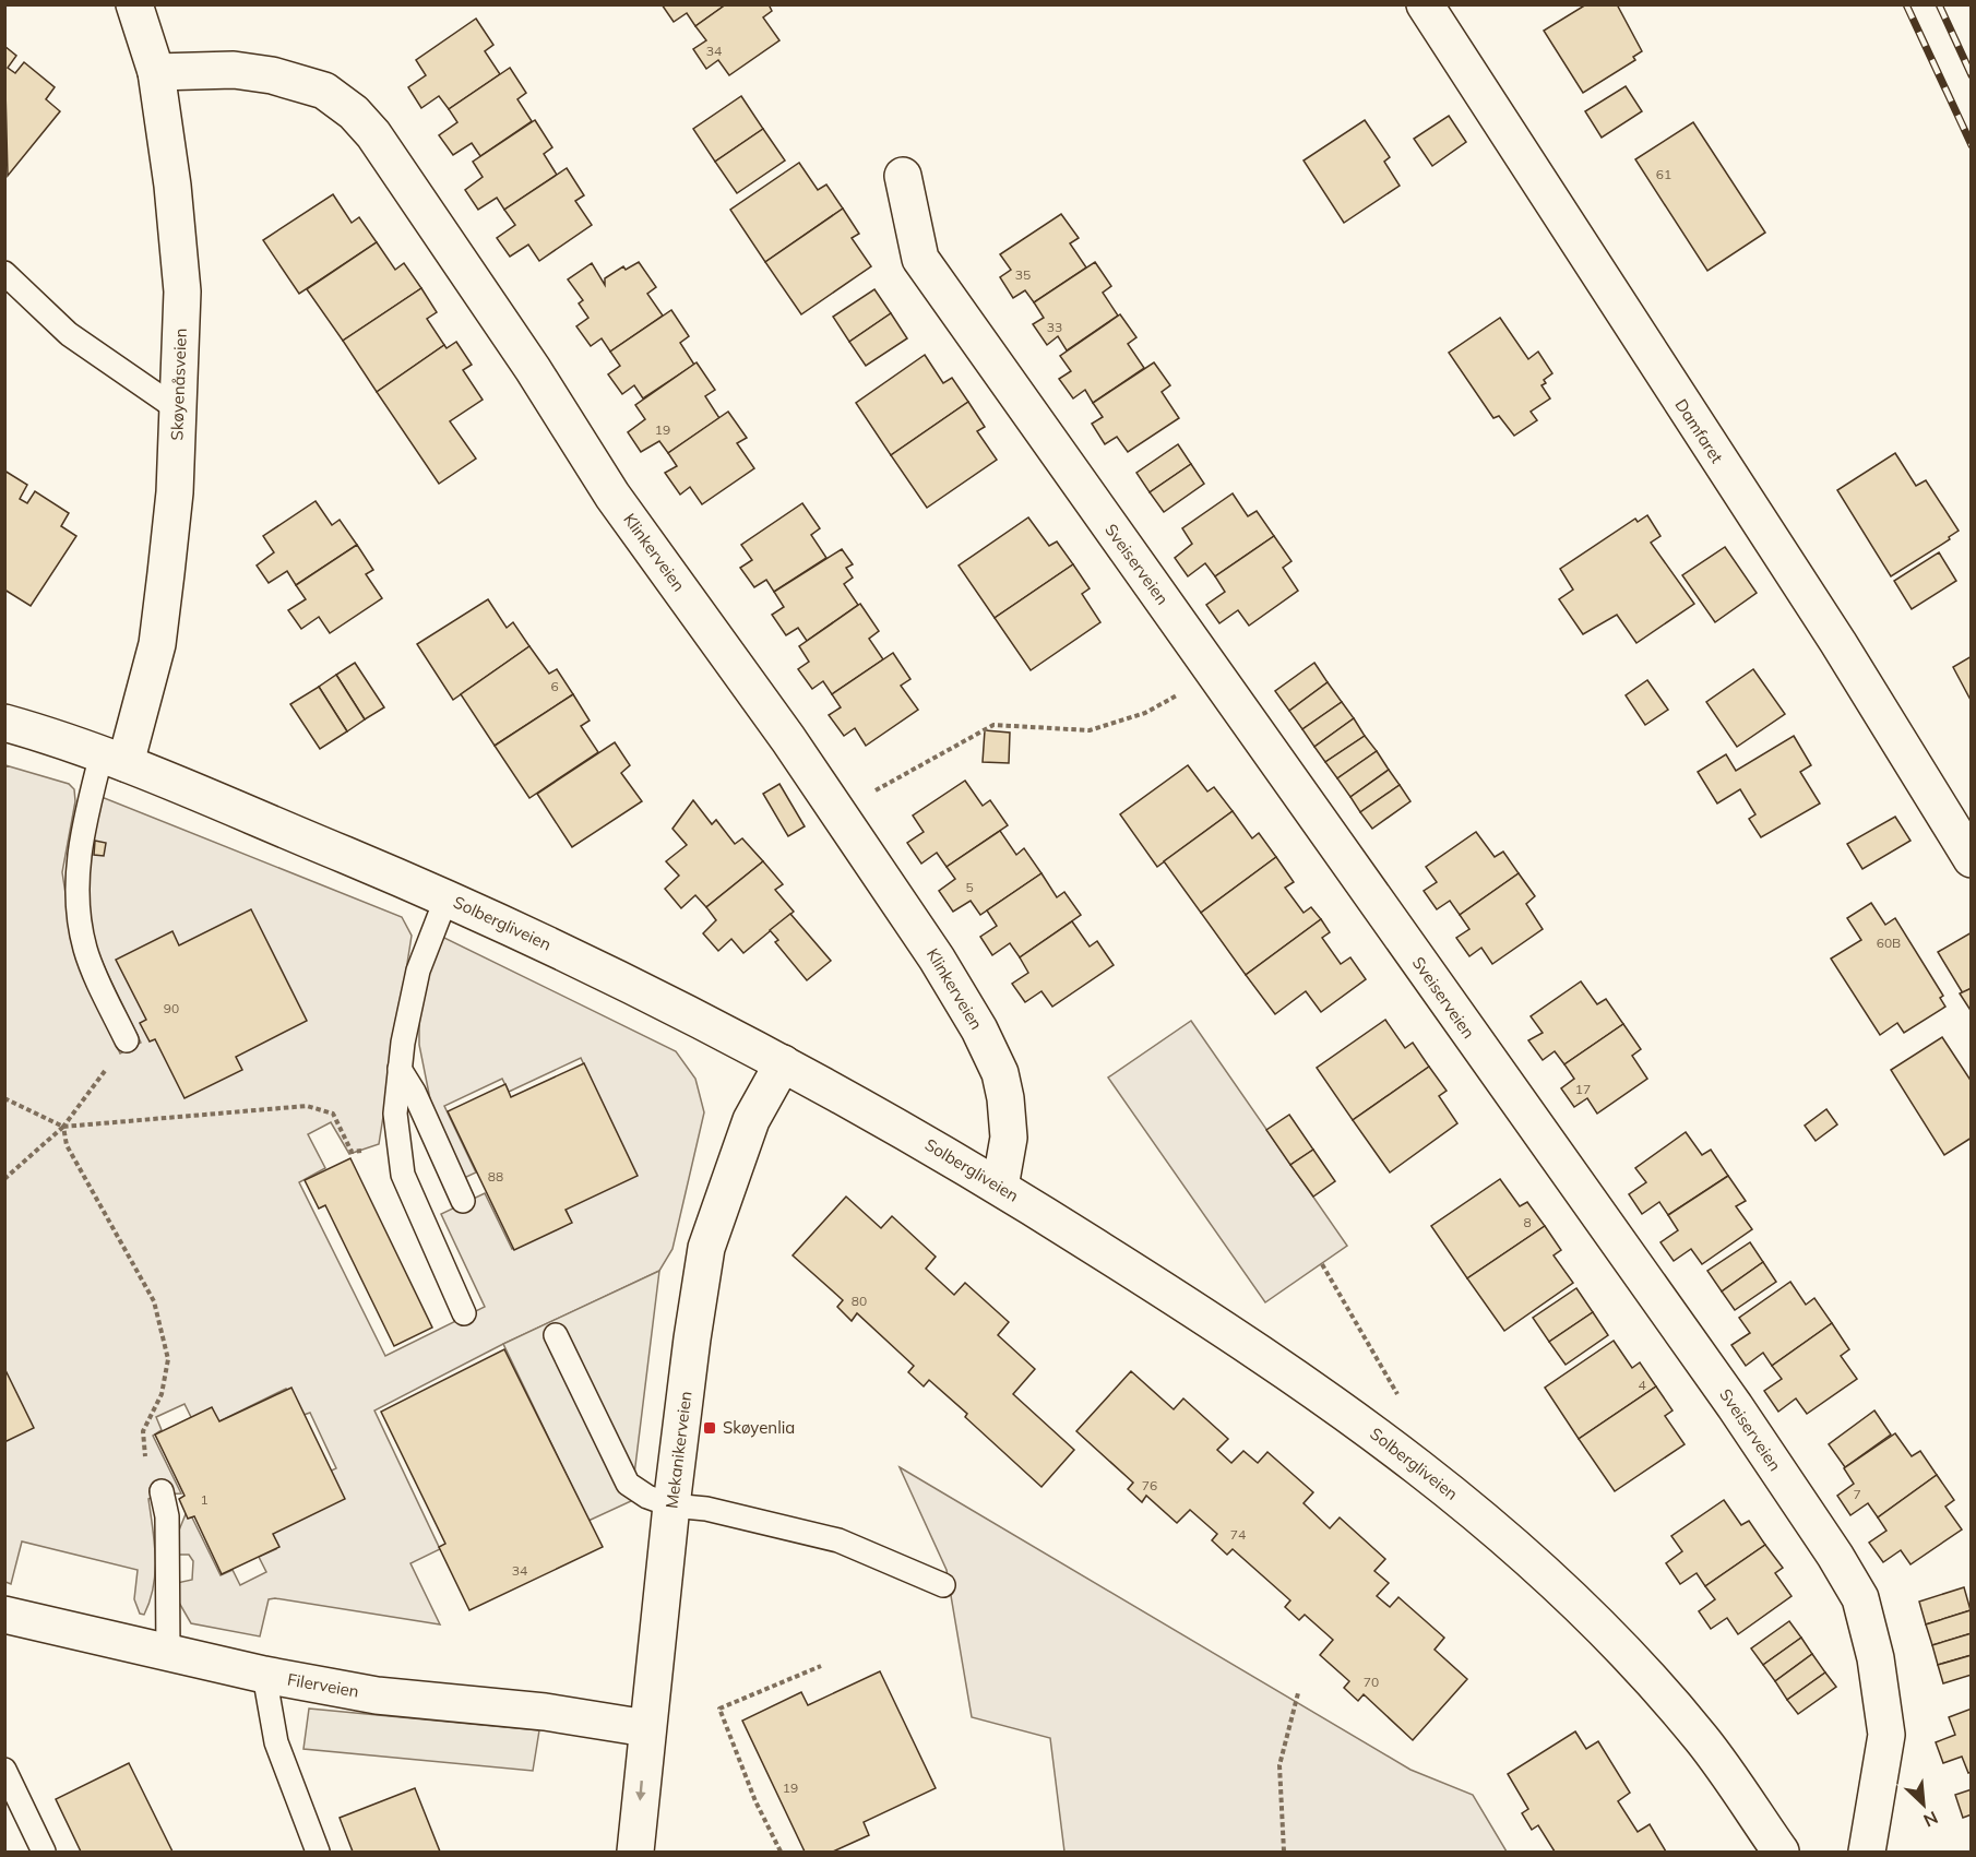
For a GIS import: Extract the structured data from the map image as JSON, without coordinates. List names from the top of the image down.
{
  "streets": {
    "street": [
      "Skøyenåsveien",
      "Damfaret",
      "Klinkerveien",
      "Sveiserveien",
      "Solbergliveien",
      "Mekanikerveien",
      "Filerveien"
    ]
  },
  "crossings": [
    ["Skøyenåsveien", "Klinkerveien"],
    ["Skøyenåsveien", "Solbergliveien"],
    ["Klinkerveien", "Solbergliveien"],
    ["Solbergliveien", "Mekanikerveien"],
    ["Mekanikerveien", "Filerveien"]
  ],
  "places": {
    "transit": ["Skøyenlia"]
  },
  "house_numbers": [
    "34",
    "61",
    "35",
    "33",
    "19",
    "6",
    "5",
    "60B",
    "90",
    "17",
    "88",
    "8",
    "80",
    "4",
    "76",
    "7",
    "1",
    "74",
    "34",
    "70",
    "19"
  ],
  "north": "bottom right"
}
